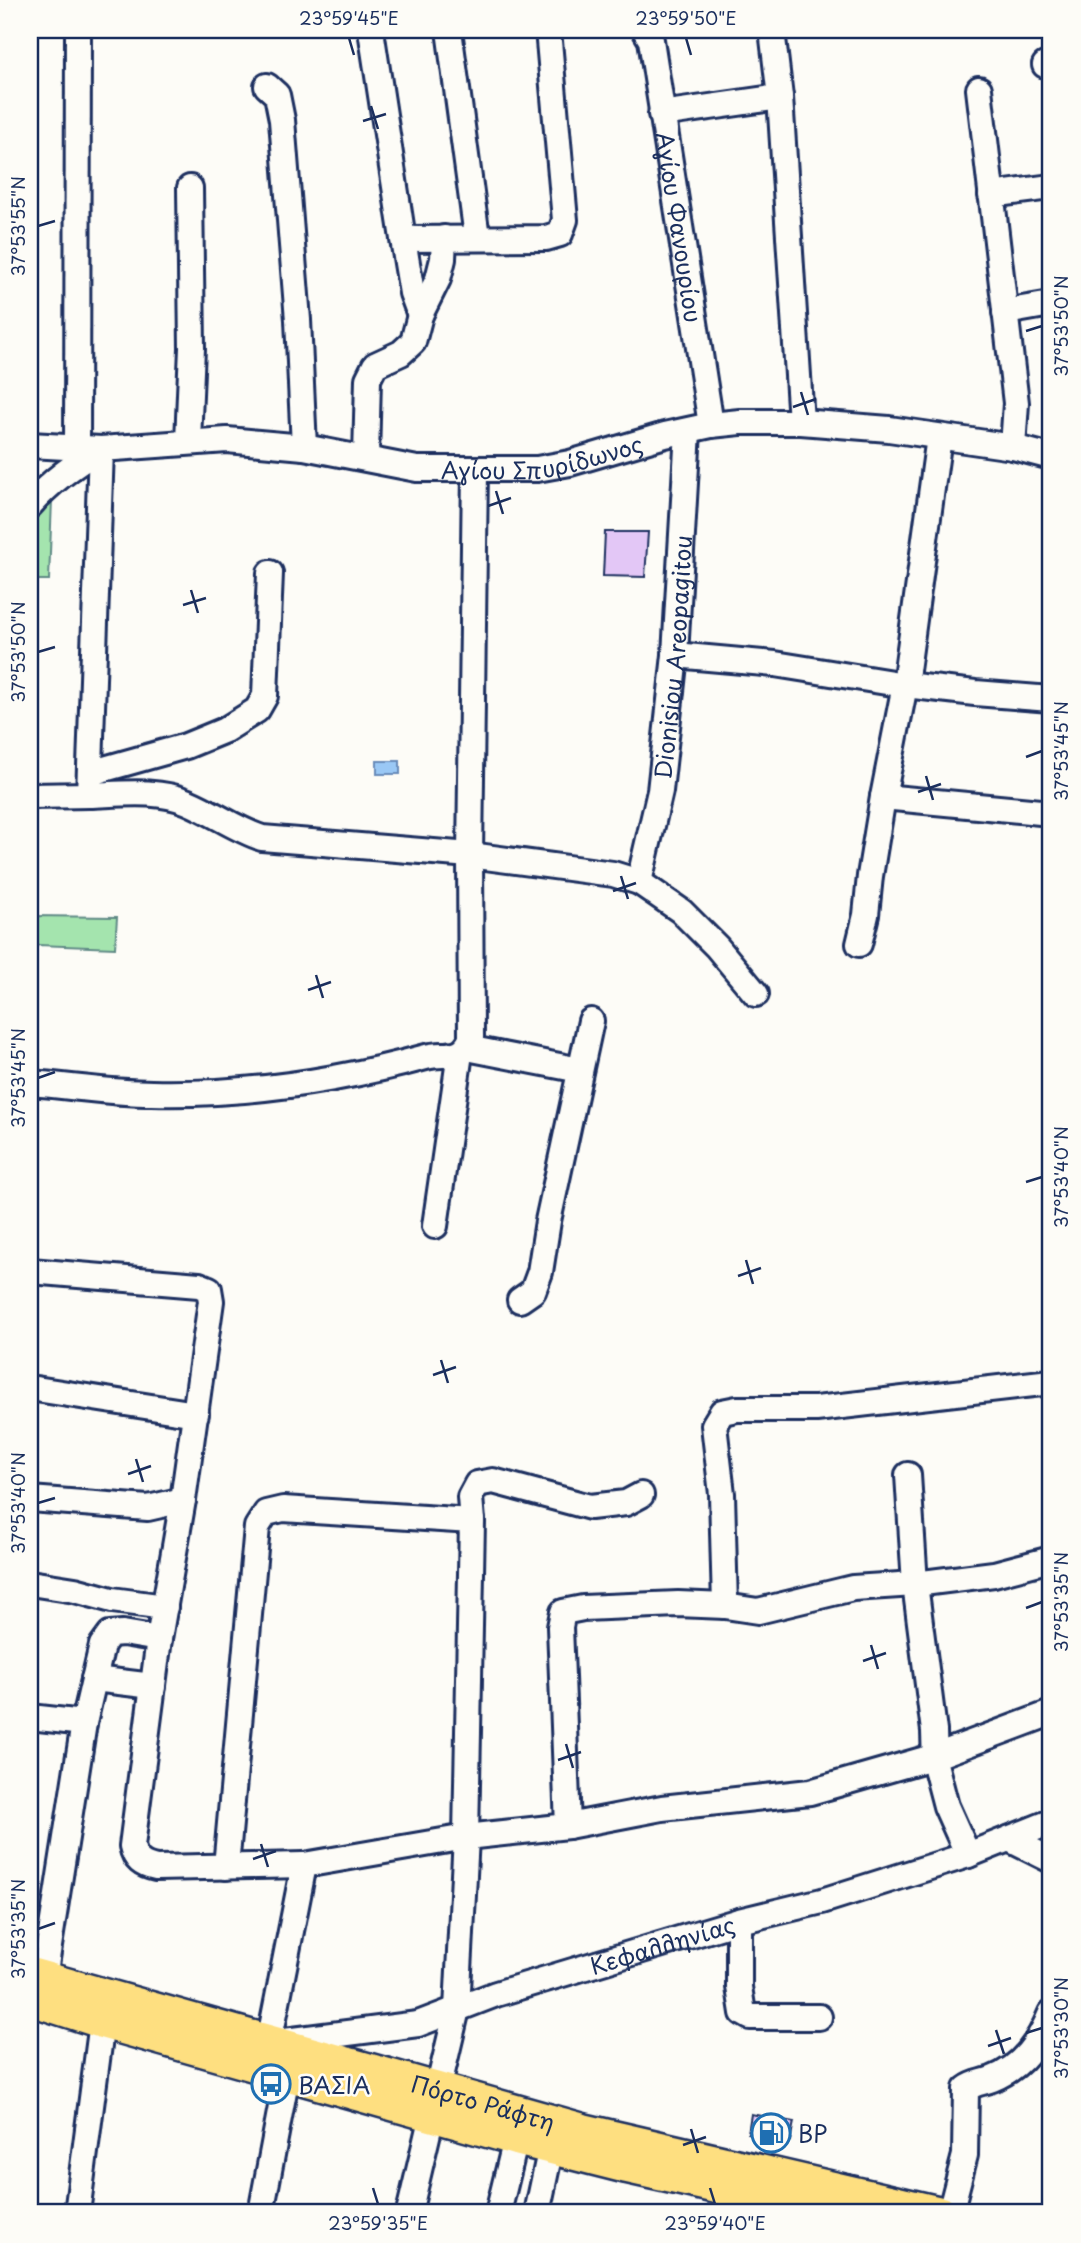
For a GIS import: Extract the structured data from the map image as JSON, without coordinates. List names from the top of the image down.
{
  "streets": {
    "main road": ["Πόρτο Ράφτη"],
    "street": [
      "Αγίου Φανουρίου",
      "Αγίου Σπυρίδωνος",
      "Dionisiou Areopagitou",
      "Κεφαλληνίας"
    ]
  },
  "crossings": [
    ["Αγίου Φανουρίου", "Αγίου Σπυρίδωνος"],
    ["Αγίου Φανουρίου", "Dionisiou Areopagitou"],
    ["Αγίου Σπυρίδωνος", "Dionisiou Areopagitou"],
    ["Κεφαλληνίας", "Πόρτο Ράφτη"]
  ],
  "places": {
    "bus stop": ["ΒΑΣΙΑ"],
    "fuel station": ["BP"]
  },
  "coordinates": [
    "23°59'45\"E",
    "23°59'50\"E",
    "37°53'55\"N",
    "37°53'50\"N",
    "37°53'45\"N",
    "37°53'40\"N",
    "37°53'35\"N",
    "37°53'30\"N",
    "23°59'35\"E",
    "23°59'40\"E"
  ]
}
